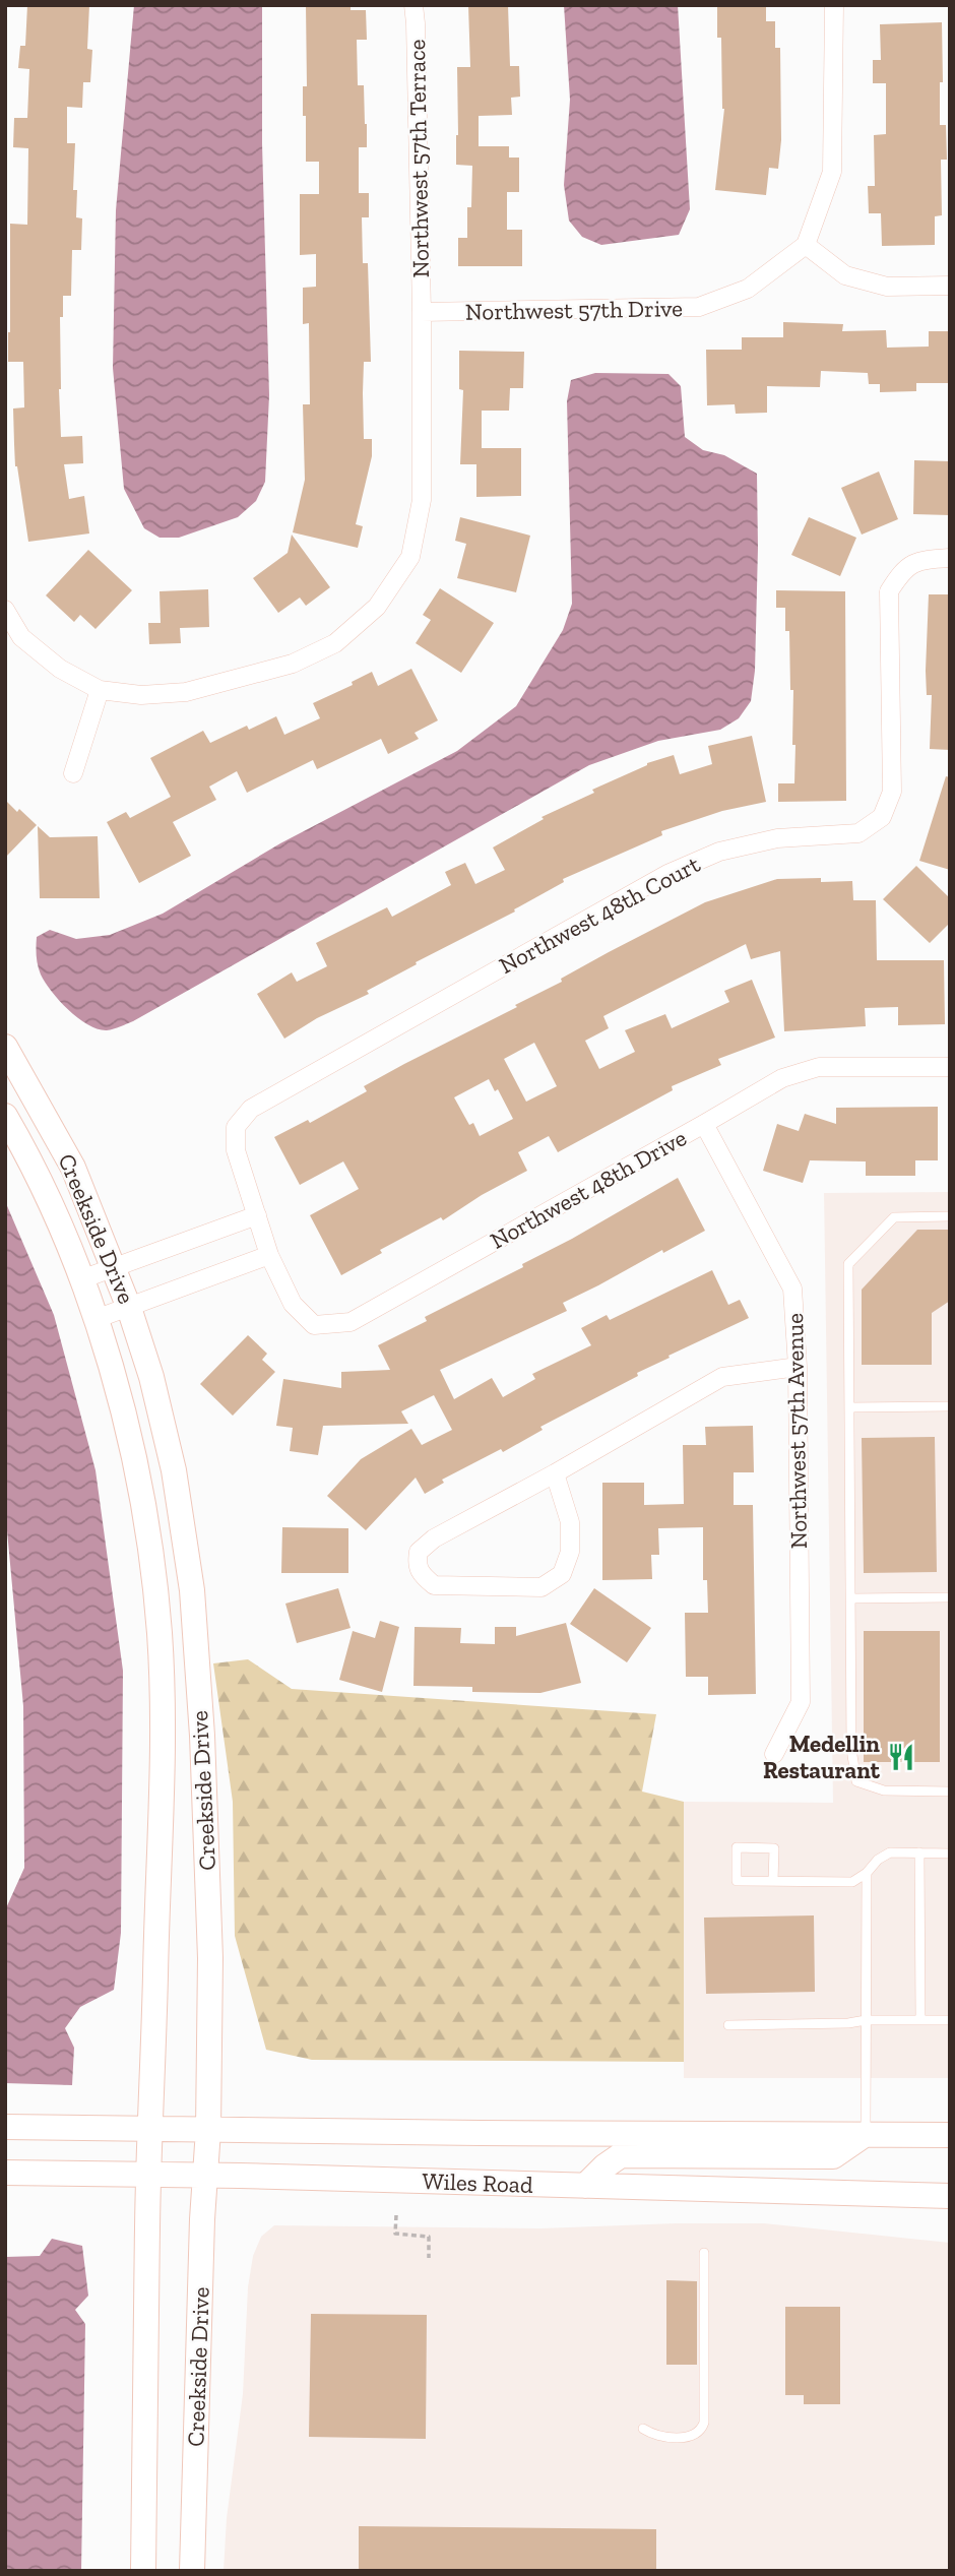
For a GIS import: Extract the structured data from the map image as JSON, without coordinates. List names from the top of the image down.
{
  "streets": {
    "street": [
      "Northwest 57th Terrace",
      "Northwest 57th Drive",
      "Northwest 48th Court",
      "Northwest 48th Drive",
      "Creekside Drive",
      "Northwest 57th Avenue",
      "Wiles Road"
    ]
  },
  "crossings": [
    ["Northwest 57th Terrace", "Northwest 57th Drive"],
    ["Northwest 48th Court", "Northwest 48th Drive"],
    ["Northwest 48th Drive", "Northwest 57th Avenue"],
    ["Creekside Drive", "Wiles Road"]
  ],
  "places": {
    "restaurant": ["Medellin Restaurant"]
  }
}
